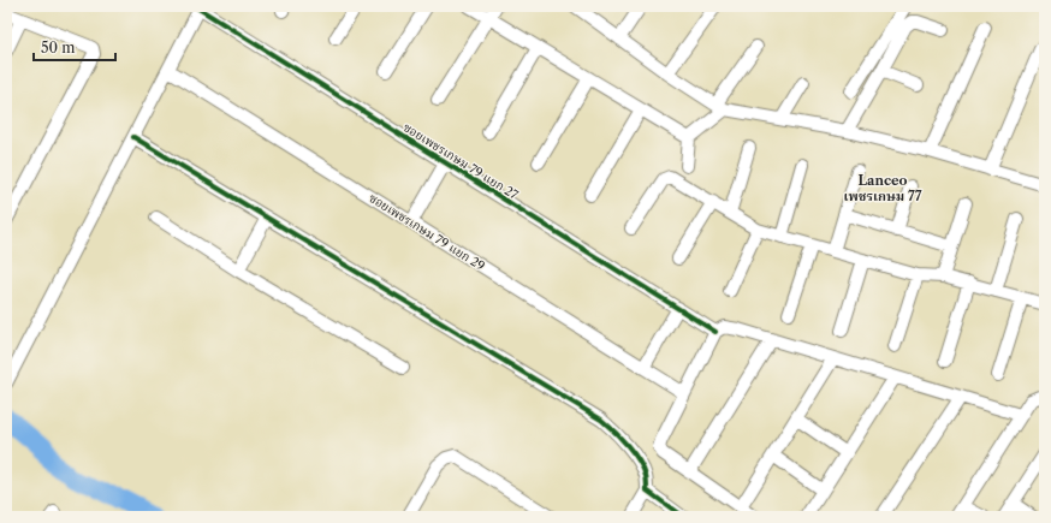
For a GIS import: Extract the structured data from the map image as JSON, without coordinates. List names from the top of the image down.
{
  "streets": {
    "street": ["ซอยเพชรเกษม 79 แยก 27", "ซอยเพชรเกษม 79 แยก 29"]
  },
  "districts": ["Lanceo เพชรเกษม 77"],
  "scale_bar": "50 m"
}
